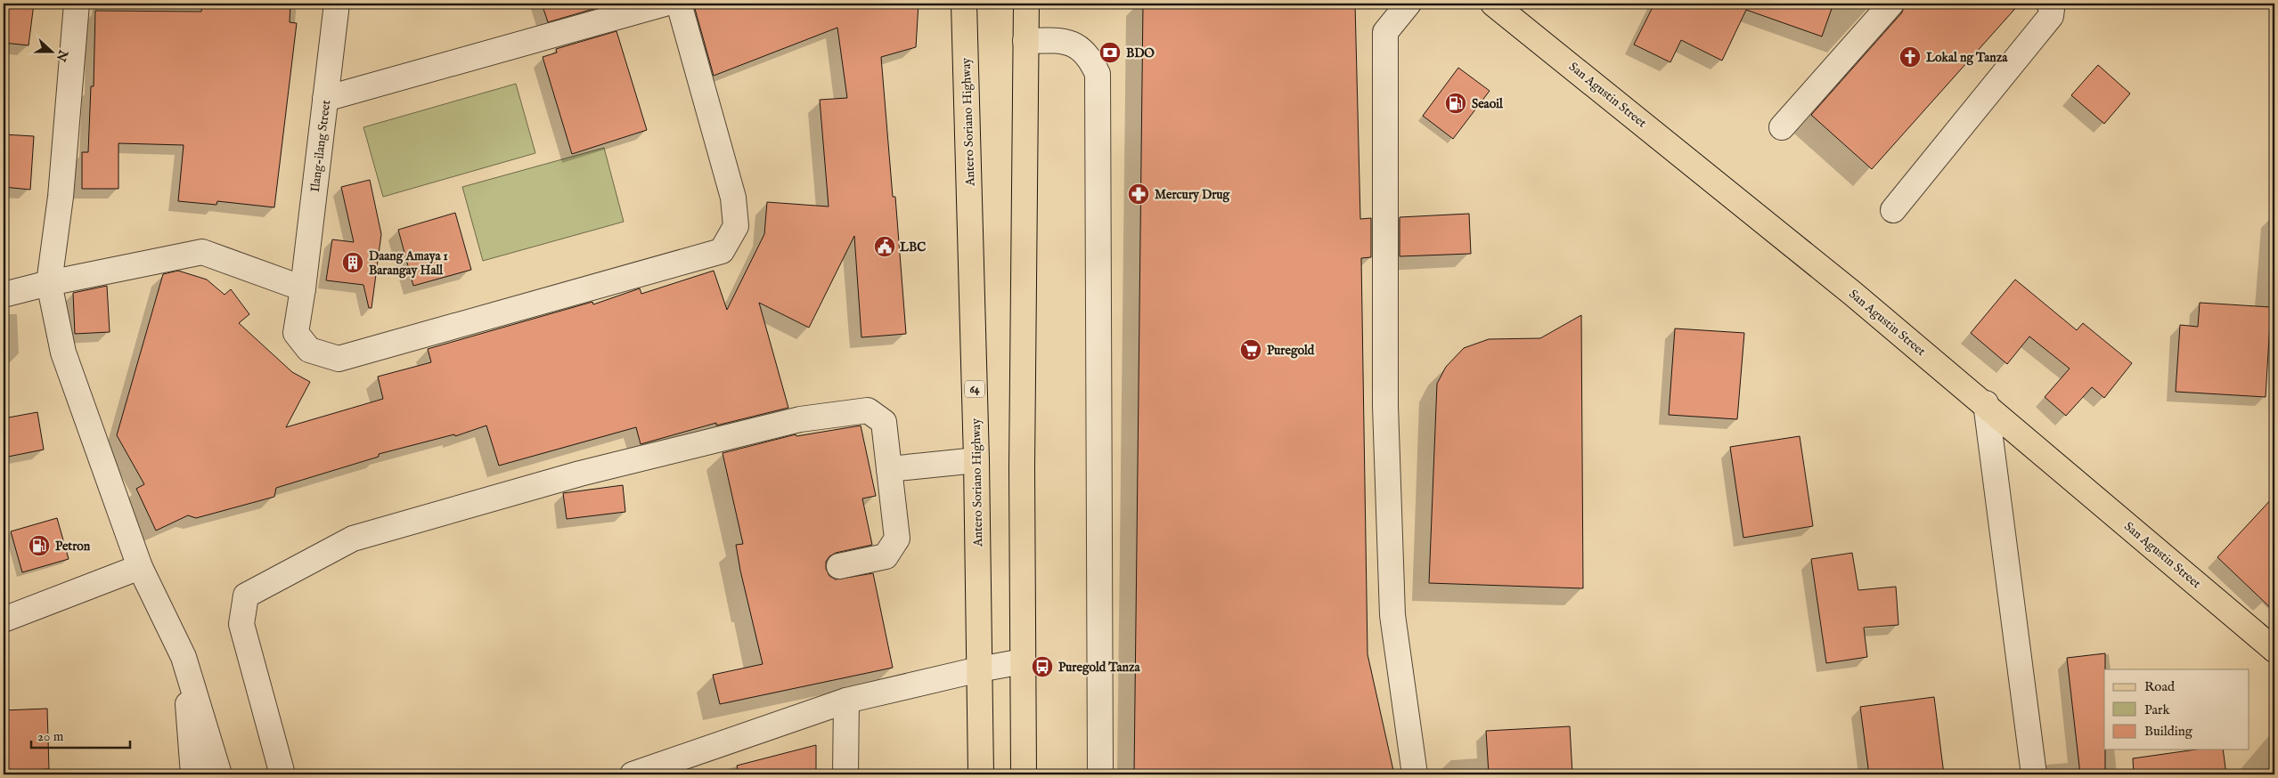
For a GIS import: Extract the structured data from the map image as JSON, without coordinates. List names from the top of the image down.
{
  "streets": {
    "main road": ["San Agustin Street", "Antero Soriano Highway", "64"],
    "street": ["Ilang-ilang Street"]
  },
  "places": {
    "bank": ["BDO"],
    "church": ["Lokal ng Tanza"],
    "fuel station": ["Seaoil", "Petron"],
    "pharmacy": ["Mercury Drug"],
    "public building": ["LBC"],
    "building": ["Daang Amaya 1 Barangay Hall"],
    "supermarket": ["Puregold"],
    "bus stop": ["Puregold Tanza"]
  },
  "legend": ["Road", "Park", "Building"],
  "scale_bar": "20 m",
  "north": "right"
}
